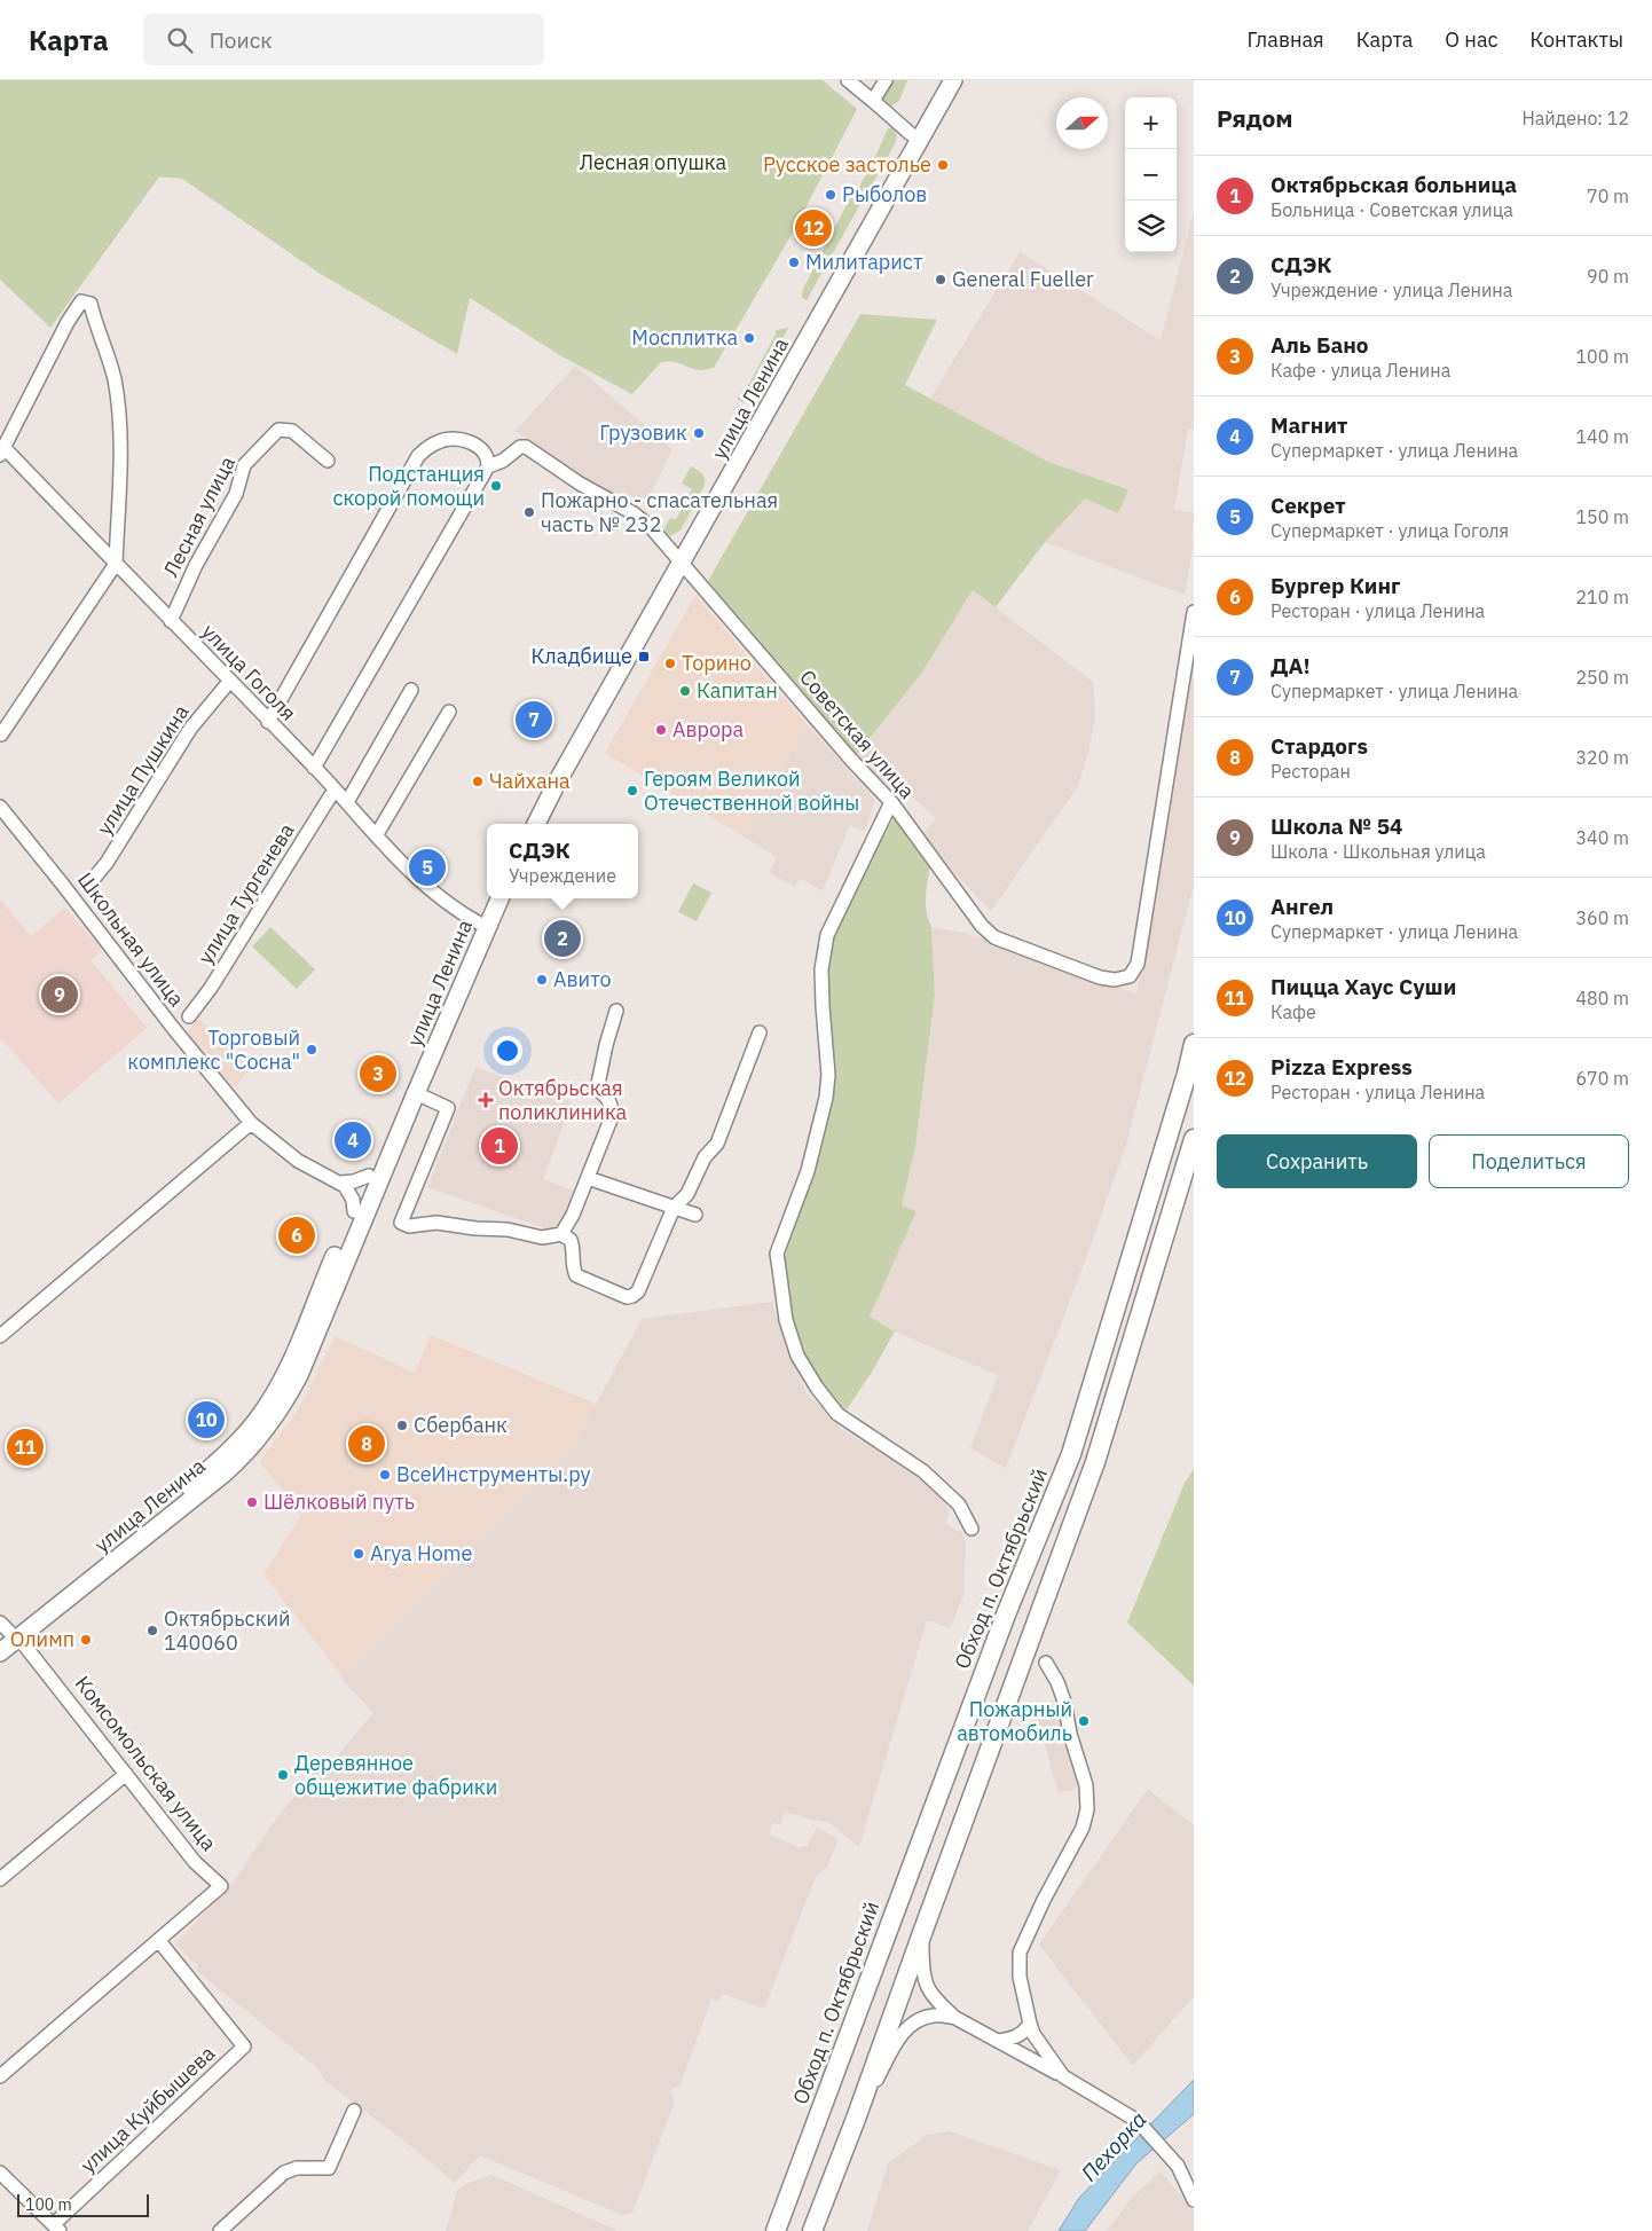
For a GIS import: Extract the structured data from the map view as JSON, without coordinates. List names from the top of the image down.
{
  "streets": {
    "highway": ["Обход п. Октябрьский"],
    "main road": ["улица Ленина"],
    "street": [
      "Лесная улица",
      "улица Гоголя",
      "Советская улица",
      "улица Пушкина",
      "улица Тургенева",
      "Школьная улица",
      "Комсомольская улица",
      "улица Куйбышева"
    ]
  },
  "crossings": [
    ["улица Ленина", "улица Гоголя"],
    ["улица Ленина", "Советская улица"],
    ["улица Ленина", "Комсомольская улица"],
    ["Лесная улица", "улица Гоголя"],
    ["улица Гоголя", "улица Пушкина"],
    ["улица Гоголя", "улица Тургенева"],
    ["Комсомольская улица", "улица Куйбышева"]
  ],
  "water": ["Пехорка"],
  "parks": ["Лесная опушка"],
  "places": {
    "other": [
      "Русское застолье",
      "Рыболов",
      "Милитарист",
      "General Fueller",
      "Мосплитка",
      "Грузовик",
      "Подстанция скорой помощи",
      "Пожарно - спасательная часть № 232",
      "Торино",
      "Капитан",
      "Аврора",
      "Чайхана",
      "Героям Великой Отечественной войны",
      "Авито",
      "Торговый комплекс \"Сосна\"",
      "Сбербанк",
      "ВсеИнструменты.ру",
      "Шёлковый путь",
      "Arya Home",
      "Октябрьский 140060",
      "Олимп",
      "Пожарный автомобиль",
      "Деревянное общежитие фабрики"
    ],
    "transit": ["Кладбище"],
    "health": ["Октябрьская поликлиника"]
  },
  "scale_bar": "100 m",
  "north": "right",
  "page": {
    "header": "Карта",
    "search": "Поиск",
    "nav": [
      "Главная",
      "Карта",
      "О нас",
      "Контакты"
    ],
    "heading": ["Рядом", "Найдено: 12"],
    "map_buttons": ["+", "−"],
    "list": [
      {
        "mark": "1",
        "name": "Октябрьская больница",
        "note": "Больница · Советская улица",
        "value": "70 m"
      },
      {
        "mark": "2",
        "name": "СДЭК",
        "note": "Учреждение · улица Ленина",
        "value": "90 m"
      },
      {
        "mark": "3",
        "name": "Аль Бано",
        "note": "Кафе · улица Ленина",
        "value": "100 m"
      },
      {
        "mark": "4",
        "name": "Магнит",
        "note": "Супермаркет · улица Ленина",
        "value": "140 m"
      },
      {
        "mark": "5",
        "name": "Секрет",
        "note": "Супермаркет · улица Гоголя",
        "value": "150 m"
      },
      {
        "mark": "6",
        "name": "Бургер Кинг",
        "note": "Ресторан · улица Ленина",
        "value": "210 m"
      },
      {
        "mark": "7",
        "name": "ДА!",
        "note": "Супермаркет · улица Ленина",
        "value": "250 m"
      },
      {
        "mark": "8",
        "name": "Стардогs",
        "note": "Ресторан",
        "value": "320 m"
      },
      {
        "mark": "9",
        "name": "Школа № 54",
        "note": "Школа · Школьная улица",
        "value": "340 m"
      },
      {
        "mark": "10",
        "name": "Ангел",
        "note": "Супермаркет · улица Ленина",
        "value": "360 m"
      },
      {
        "mark": "11",
        "name": "Пицца Хаус Суши",
        "note": "Кафе",
        "value": "480 m"
      },
      {
        "mark": "12",
        "name": "Pizza Express",
        "note": "Ресторан · улица Ленина",
        "value": "670 m"
      }
    ],
    "pins": [
      "12",
      "7",
      "5",
      "2",
      "9",
      "3",
      "4",
      "1",
      "6",
      "10",
      "8",
      "11"
    ],
    "popup": ["СДЭК", "Учреждение"],
    "buttons": ["Сохранить", "Поделиться"],
    "scale": "100 m"
  }
}
